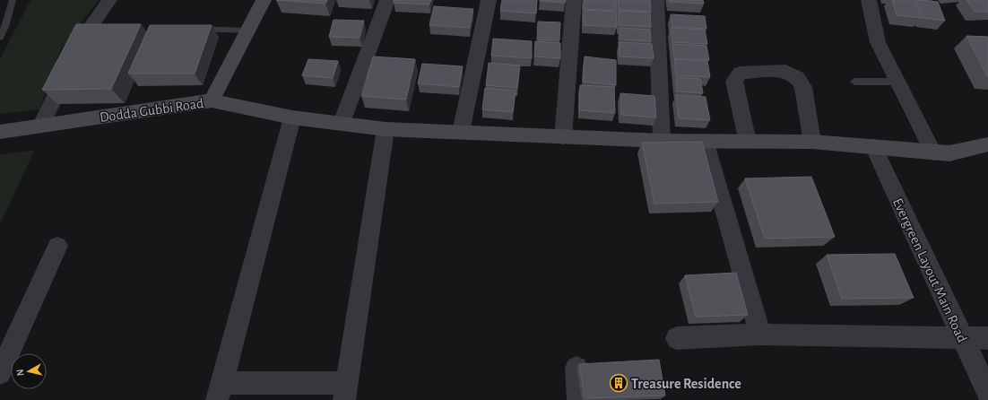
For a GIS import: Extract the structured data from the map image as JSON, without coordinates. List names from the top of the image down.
{
  "streets": {
    "street": ["Dodda Gubbi Road", "Evergreen Layout Main Road"]
  },
  "places": {
    "building": ["Treasure Residence"]
  },
  "north": "left"
}
